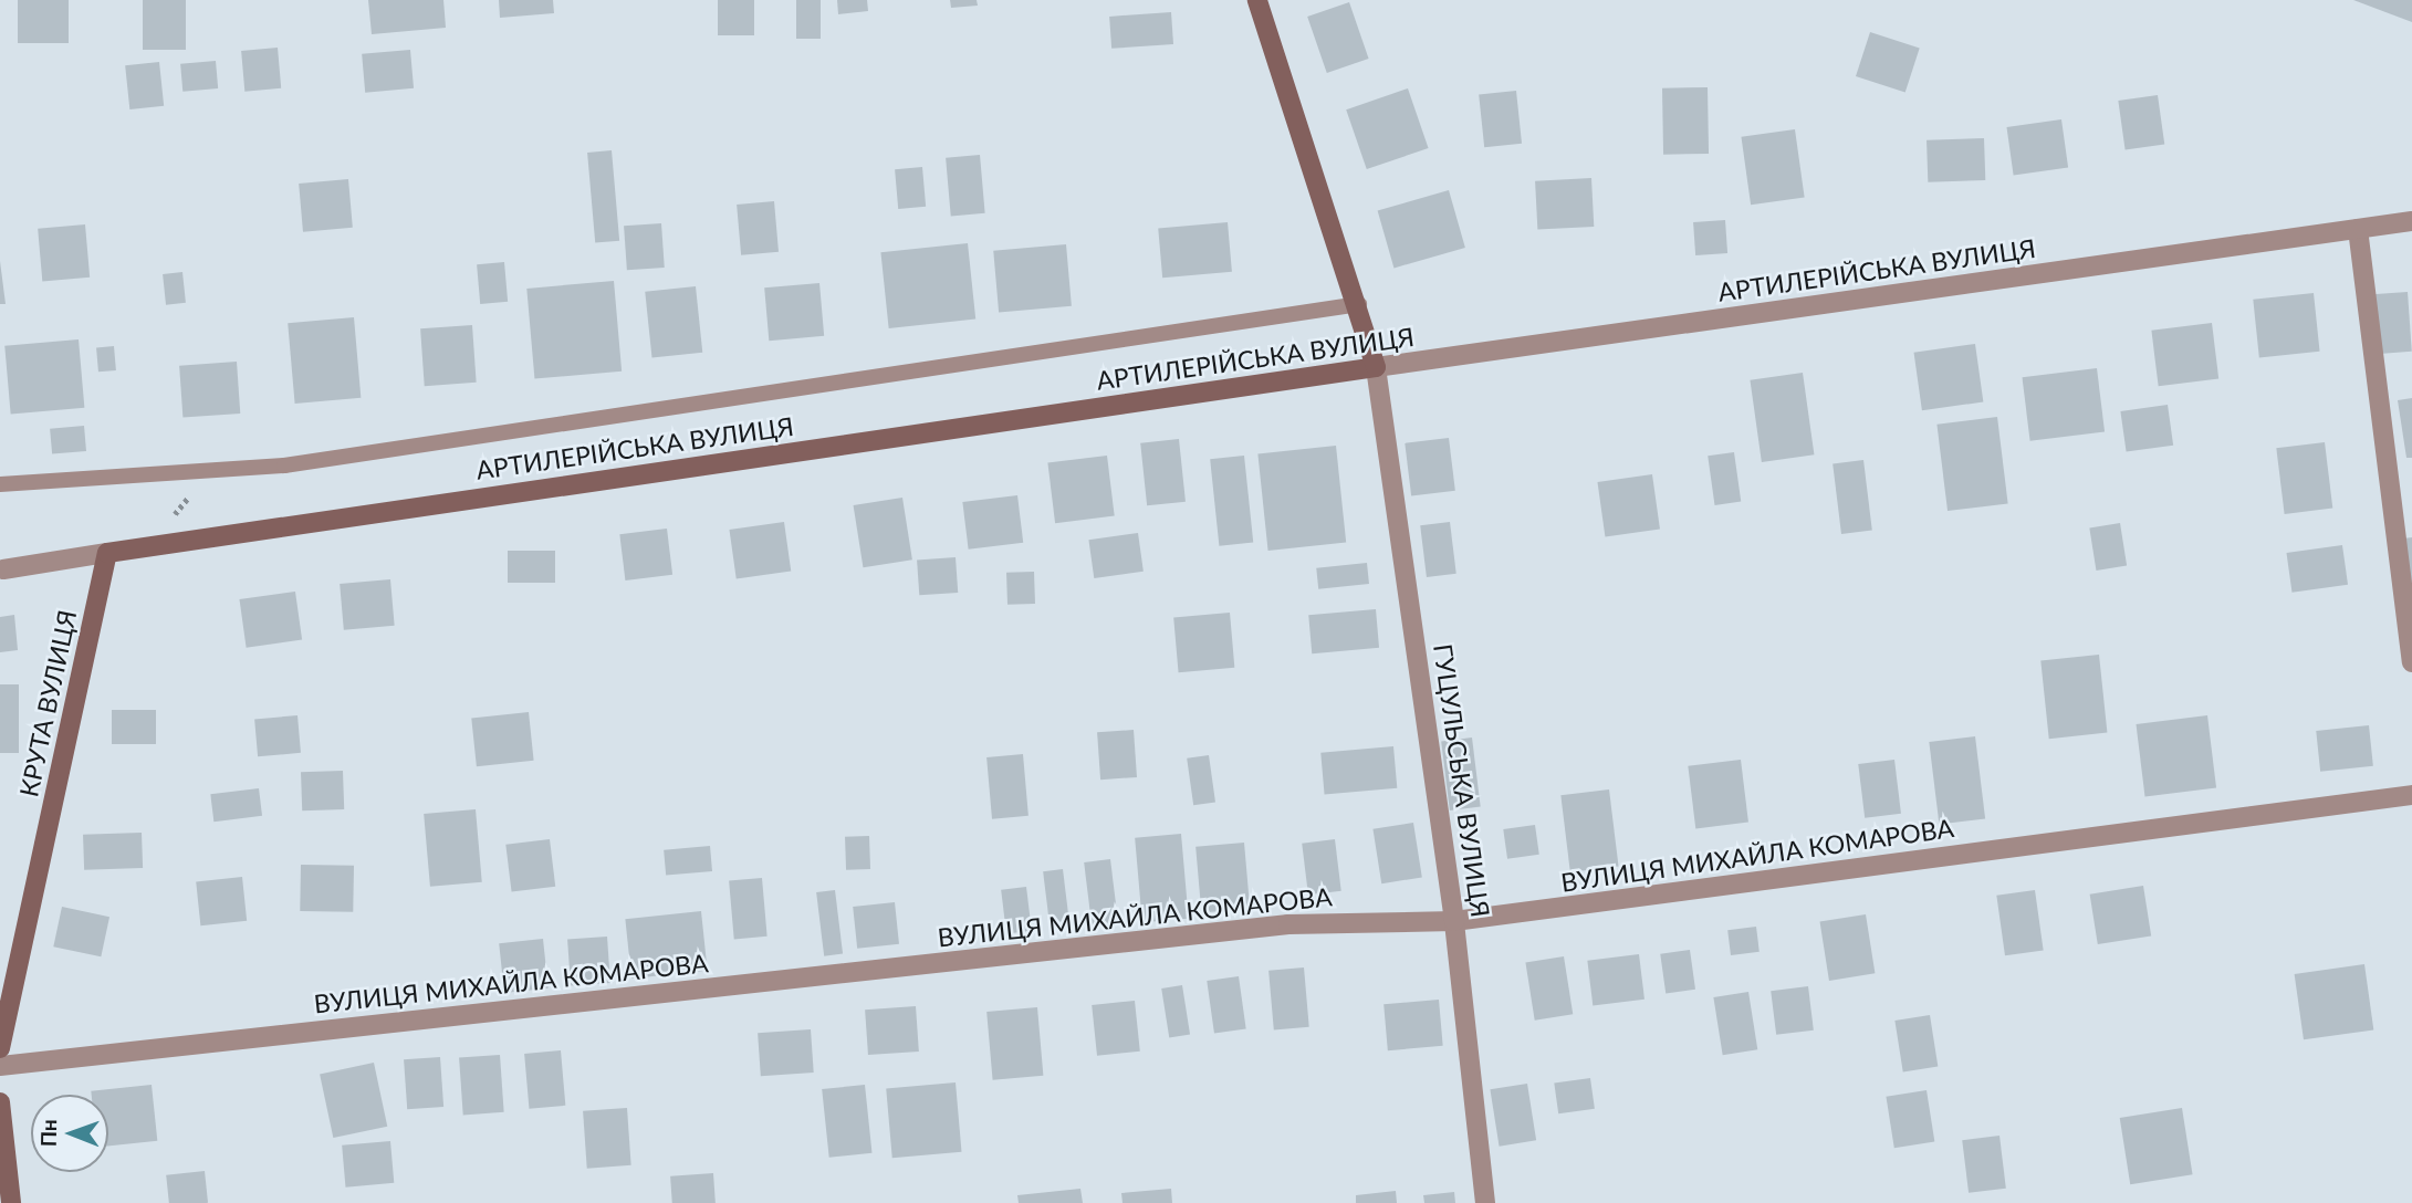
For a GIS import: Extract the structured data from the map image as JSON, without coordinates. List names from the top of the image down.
{
  "streets": {
    "street": [
      "АРТИЛЕРІЙСЬКА ВУЛИЦЯ",
      "КРУТА ВУЛИЦЯ",
      "ГУЦУЛЬСЬКА ВУЛИЦЯ",
      "ВУЛИЦЯ МИХАЙЛА КОМАРОВА"
    ]
  },
  "crossings": [
    ["АРТИЛЕРІЙСЬКА ВУЛИЦЯ", "КРУТА ВУЛИЦЯ"],
    ["АРТИЛЕРІЙСЬКА ВУЛИЦЯ", "ГУЦУЛЬСЬКА ВУЛИЦЯ"],
    ["ГУЦУЛЬСЬКА ВУЛИЦЯ", "ВУЛИЦЯ МИХАЙЛА КОМАРОВА"]
  ],
  "north": "left"
}
